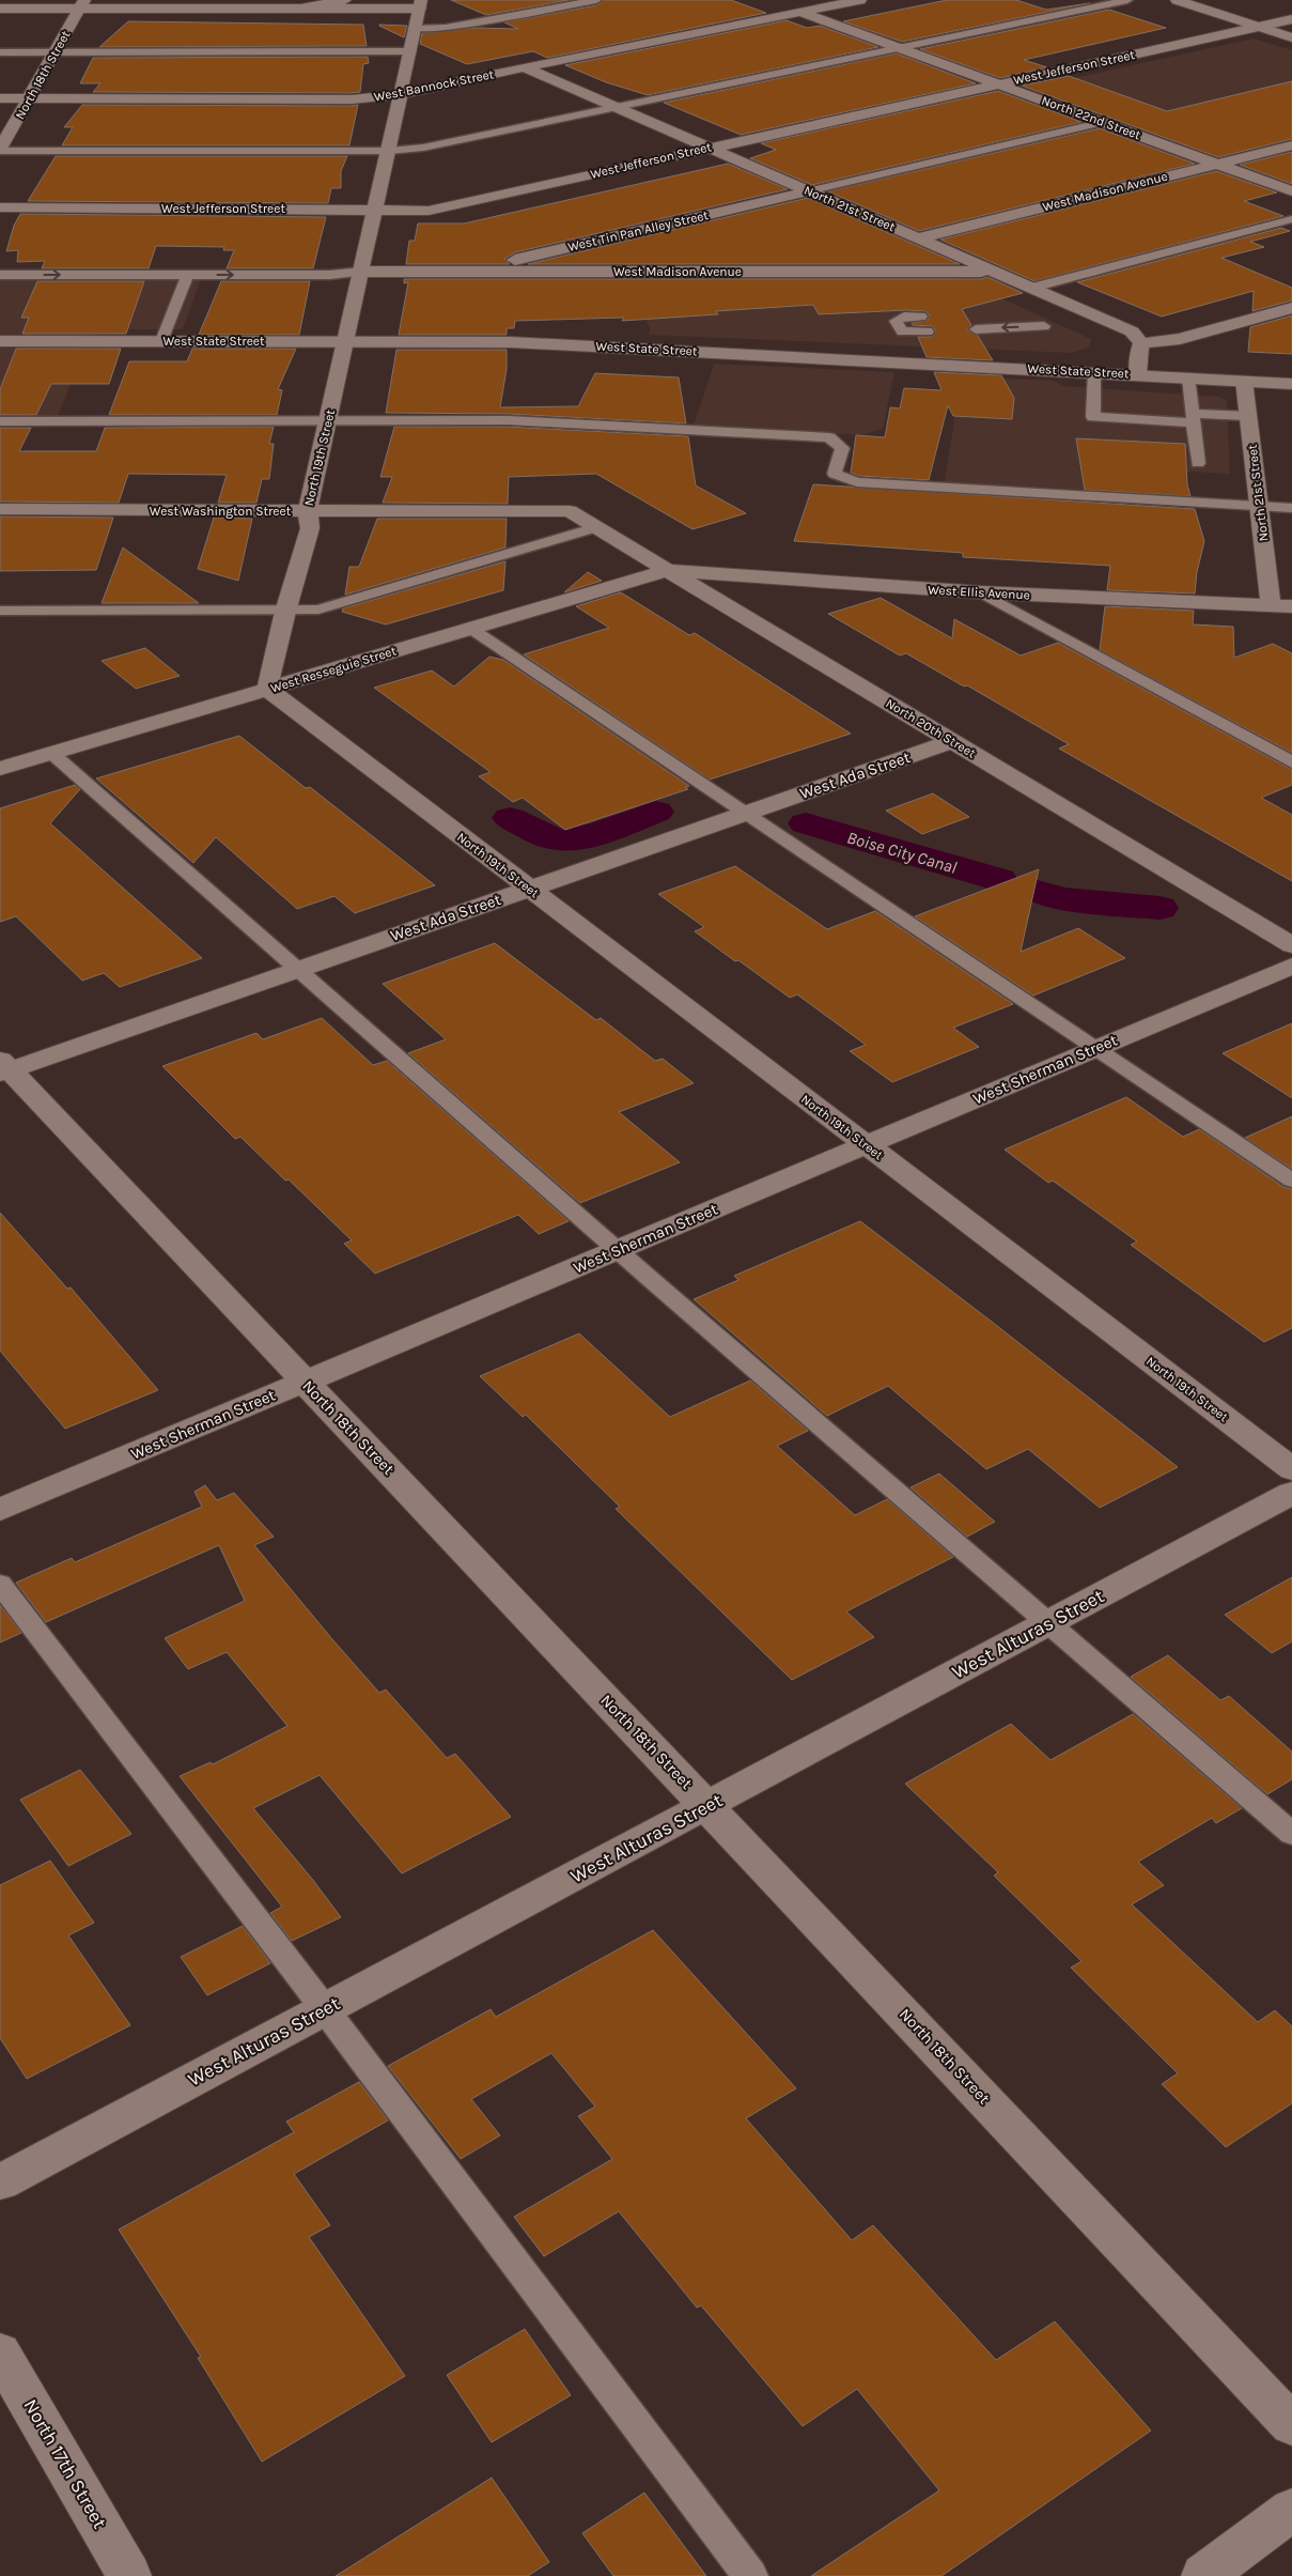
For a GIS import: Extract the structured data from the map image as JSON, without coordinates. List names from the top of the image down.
{
  "streets": {
    "street": [
      "West Jefferson Street",
      "North 18th Street",
      "West Bannock Street",
      "North 22nd Street",
      "West Madison Avenue",
      "North 21st Street",
      "West Tin Pan Alley Street",
      "West State Street",
      "North 19th Street",
      "West Washington Street",
      "West Ellis Avenue",
      "West Resseguie Street",
      "North 20th Street",
      "West Ada Street",
      "West Sherman Street",
      "West Alturas Street",
      "North 17th Street"
    ]
  },
  "crossings": [
    ["West Jefferson Street", "North 22nd Street"],
    ["West Jefferson Street", "North 21st Street"],
    ["West Jefferson Street", "North 19th Street"],
    ["North 18th Street", "West Bannock Street"],
    ["North 18th Street", "West Ada Street"],
    ["North 18th Street", "West Sherman Street"],
    ["North 18th Street", "West Alturas Street"],
    ["West Bannock Street", "North 22nd Street"],
    ["West Bannock Street", "North 21st Street"],
    ["West Bannock Street", "North 19th Street"],
    ["North 22nd Street", "West Madison Avenue"],
    ["West Madison Avenue", "North 21st Street"],
    ["West Madison Avenue", "West Tin Pan Alley Street"],
    ["West Madison Avenue", "North 19th Street"],
    ["North 21st Street", "West Tin Pan Alley Street"],
    ["North 21st Street", "West State Street"],
    ["North 21st Street", "West Ellis Avenue"],
    ["West State Street", "North 19th Street"],
    ["North 19th Street", "West Washington Street"],
    ["North 19th Street", "West Resseguie Street"],
    ["North 19th Street", "West Ada Street"],
    ["North 19th Street", "West Sherman Street"],
    ["West Washington Street", "North 20th Street"],
    ["West Ellis Avenue", "West Resseguie Street"],
    ["West Ellis Avenue", "North 20th Street"],
    ["West Resseguie Street", "North 20th Street"],
    ["North 20th Street", "West Ada Street"]
  ],
  "water": ["Boise City Canal"]
}
